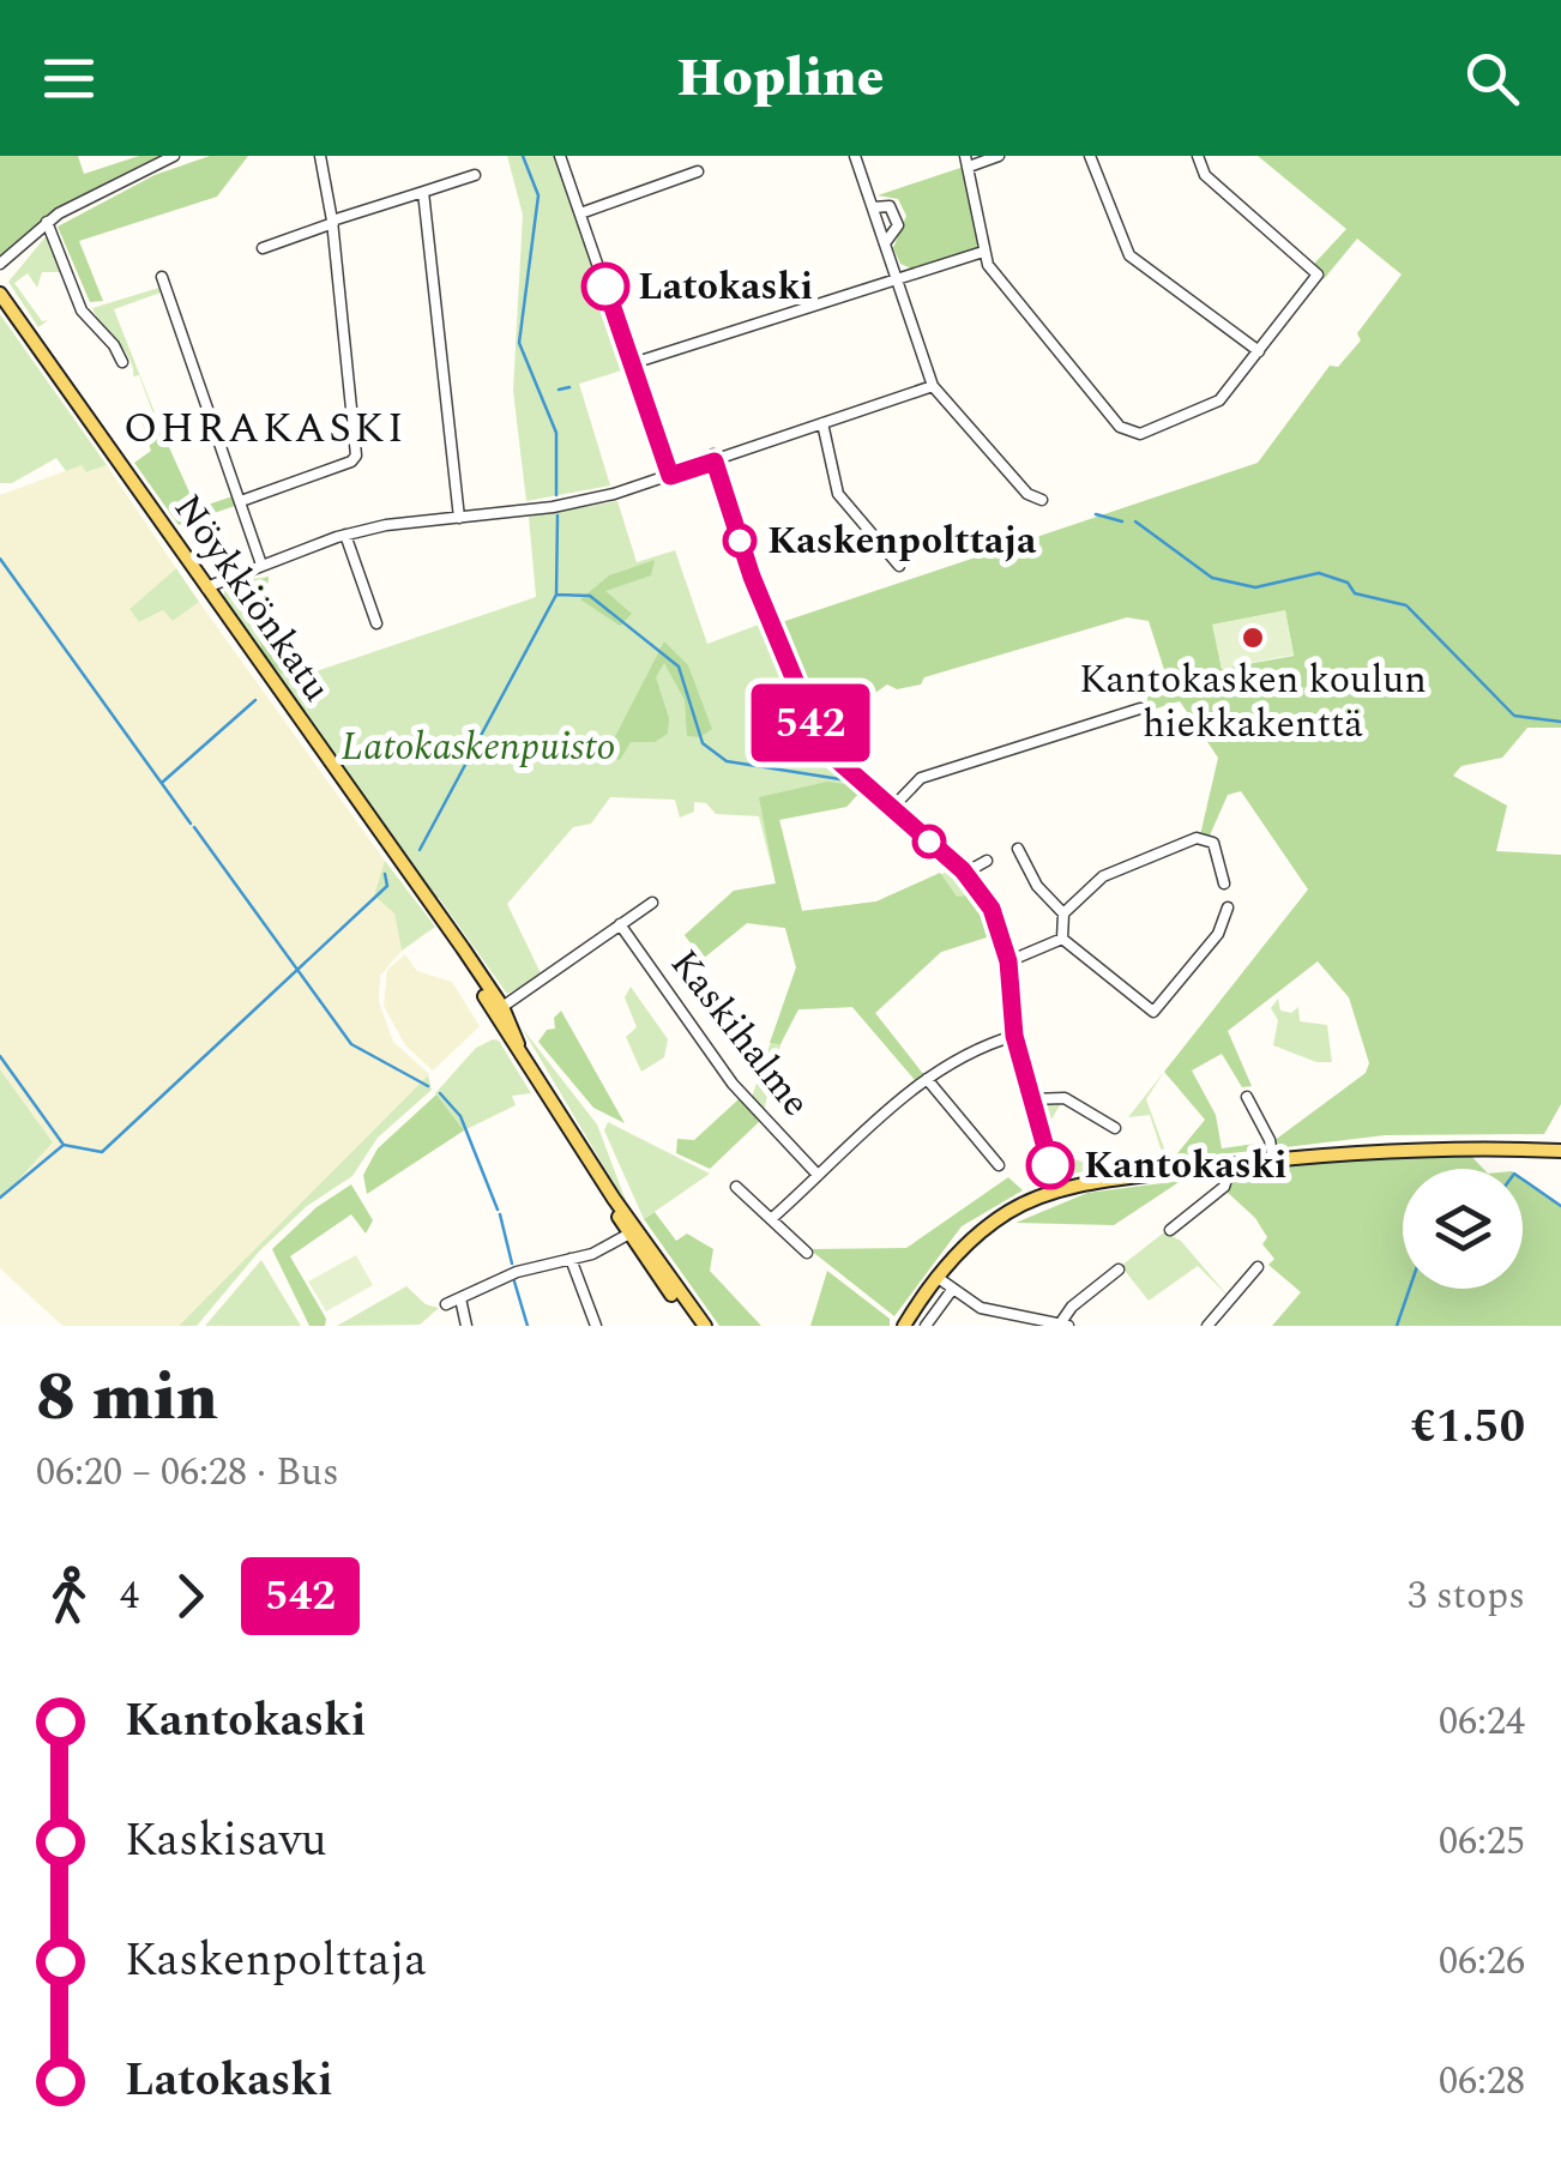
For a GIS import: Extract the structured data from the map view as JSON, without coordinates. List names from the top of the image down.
{
  "streets": {
    "main road": ["Nöykkiönkatu"],
    "street": ["Kaskihalme"]
  },
  "districts": ["OHRAKASKI"],
  "parks": ["Latokaskenpuisto"],
  "places": [
    "Latokaski",
    "Kaskenpolttaja",
    "Kantokasken koulun hiekkakenttä",
    "Kantokaski"
  ],
  "lines": ["bus line 542"],
  "page": {
    "header": "Hopline",
    "on_map": "542",
    "heading": ["8 min", "06:20 – 06:28 · Bus", "€1.50"],
    "legs": ["4", "542", "3 stops"],
    "list": [
      {
        "name": "Kantokaski",
        "value": "06:24"
      },
      {
        "name": "Kaskisavu",
        "value": "06:25"
      },
      {
        "name": "Kaskenpolttaja",
        "value": "06:26"
      },
      {
        "name": "Latokaski",
        "value": "06:28"
      }
    ]
  }
}
